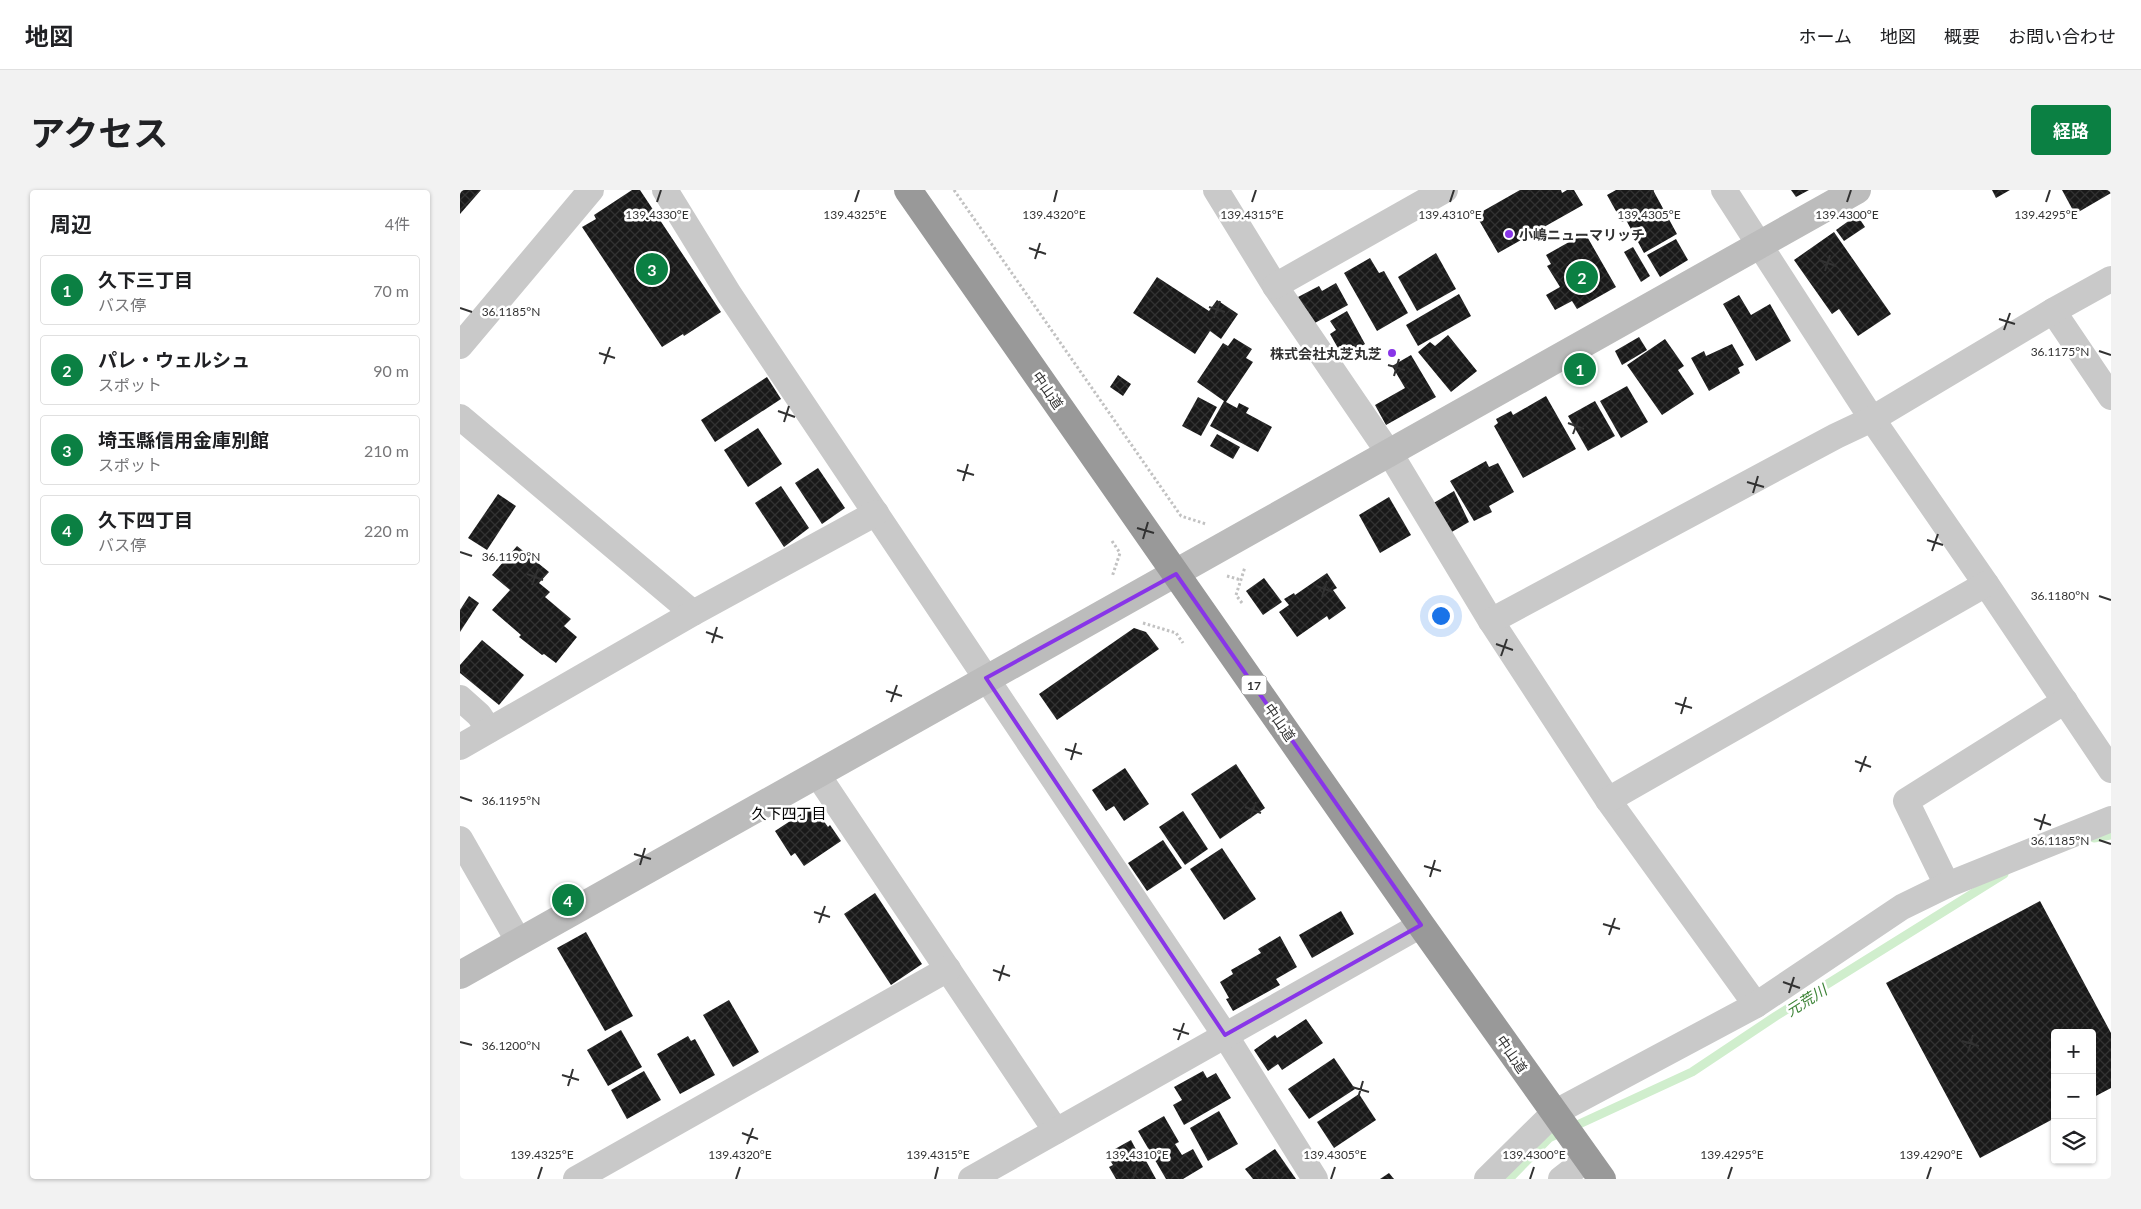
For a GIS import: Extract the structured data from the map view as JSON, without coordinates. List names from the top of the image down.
{
  "streets": {
    "highway": ["中山道", "17"]
  },
  "districts": ["久下四丁目"],
  "water": ["元荒川"],
  "places": ["小嶋ニューマリッチ", "株式会社丸芝丸芝"],
  "page": {
    "header": "地図",
    "nav": [
      "ホーム",
      "地図",
      "概要",
      "お問い合わせ"
    ],
    "title": "アクセス",
    "buttons": "経路",
    "heading": ["周辺", "4件"],
    "pins": [
      "3",
      "2",
      "1",
      "4"
    ],
    "list": [
      {
        "mark": "1",
        "name": "久下三丁目",
        "note": "バス停",
        "value": "70 m"
      },
      {
        "mark": "2",
        "name": "パレ・ウェルシュ",
        "note": "スポット",
        "value": "90 m"
      },
      {
        "mark": "3",
        "name": "埼玉縣信用金庫別館",
        "note": "スポット",
        "value": "210 m"
      },
      {
        "mark": "4",
        "name": "久下四丁目",
        "note": "バス停",
        "value": "220 m"
      }
    ],
    "map_buttons": ["+", "−"]
  },
  "coordinates": [
    "139.4330°E",
    "139.4325°E",
    "139.4320°E",
    "139.4315°E",
    "139.4310°E",
    "139.4305°E",
    "139.4300°E",
    "139.4295°E",
    "36.1185°N",
    "36.1175°N",
    "36.1190°N",
    "36.1180°N",
    "36.1195°N",
    "36.1200°N",
    "139.4290°E"
  ]
}
